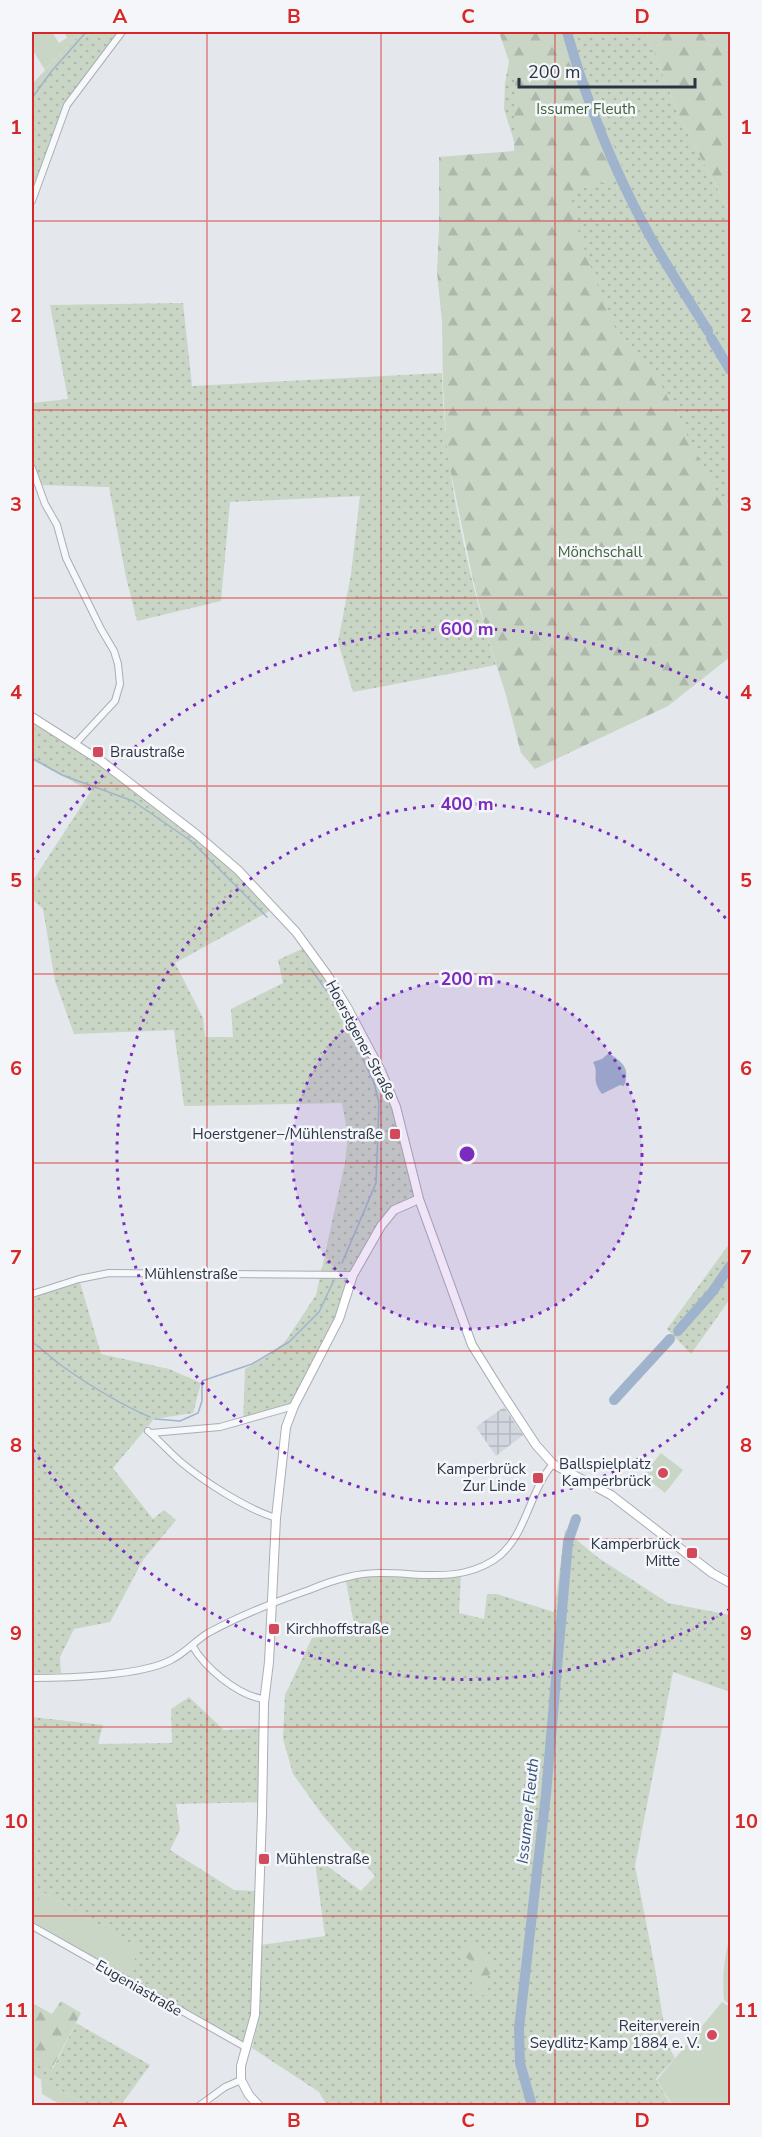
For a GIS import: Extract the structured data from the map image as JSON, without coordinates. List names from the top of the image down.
{
  "streets": {
    "main road": ["Hoerstgener Straße"],
    "street": ["Mühlenstraße", "Eugeniastraße"]
  },
  "water": ["Issumer Fleuth"],
  "parks": ["Issumer Fleuth", "Mönchschall"],
  "places": {
    "transit": [
      "Braustraße",
      "Hoerstgener−/Mühlenstraße",
      "Kamperbrück Zur Linde",
      "Kamperbrück Mitte",
      "Kirchhoffstraße",
      "Mühlenstraße"
    ],
    "other": ["Ballspielplatz Kamperbrück", "Reiterverein Seydlitz-Kamp 1884 e. V."]
  },
  "scale_bar": "200 m",
  "grid": {
    "columns": [
      "A",
      "B",
      "C",
      "D"
    ],
    "rows": [
      "1",
      "2",
      "3",
      "4",
      "5",
      "6",
      "7",
      "8",
      "9",
      "10",
      "11"
    ]
  },
  "rings": ["600 m", "400 m", "200 m"]
}
